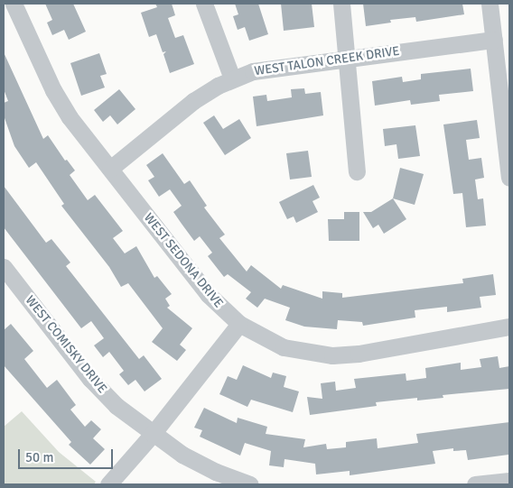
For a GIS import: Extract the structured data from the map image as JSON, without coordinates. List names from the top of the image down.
{
  "streets": {
    "street": ["WEST TALON CREEK DRIVE", "WEST SEDONA DRIVE", "WEST COMISKY DRIVE"]
  },
  "crossings": [
    ["WEST TALON CREEK DRIVE", "WEST SEDONA DRIVE"]
  ],
  "scale_bar": "50 m"
}
